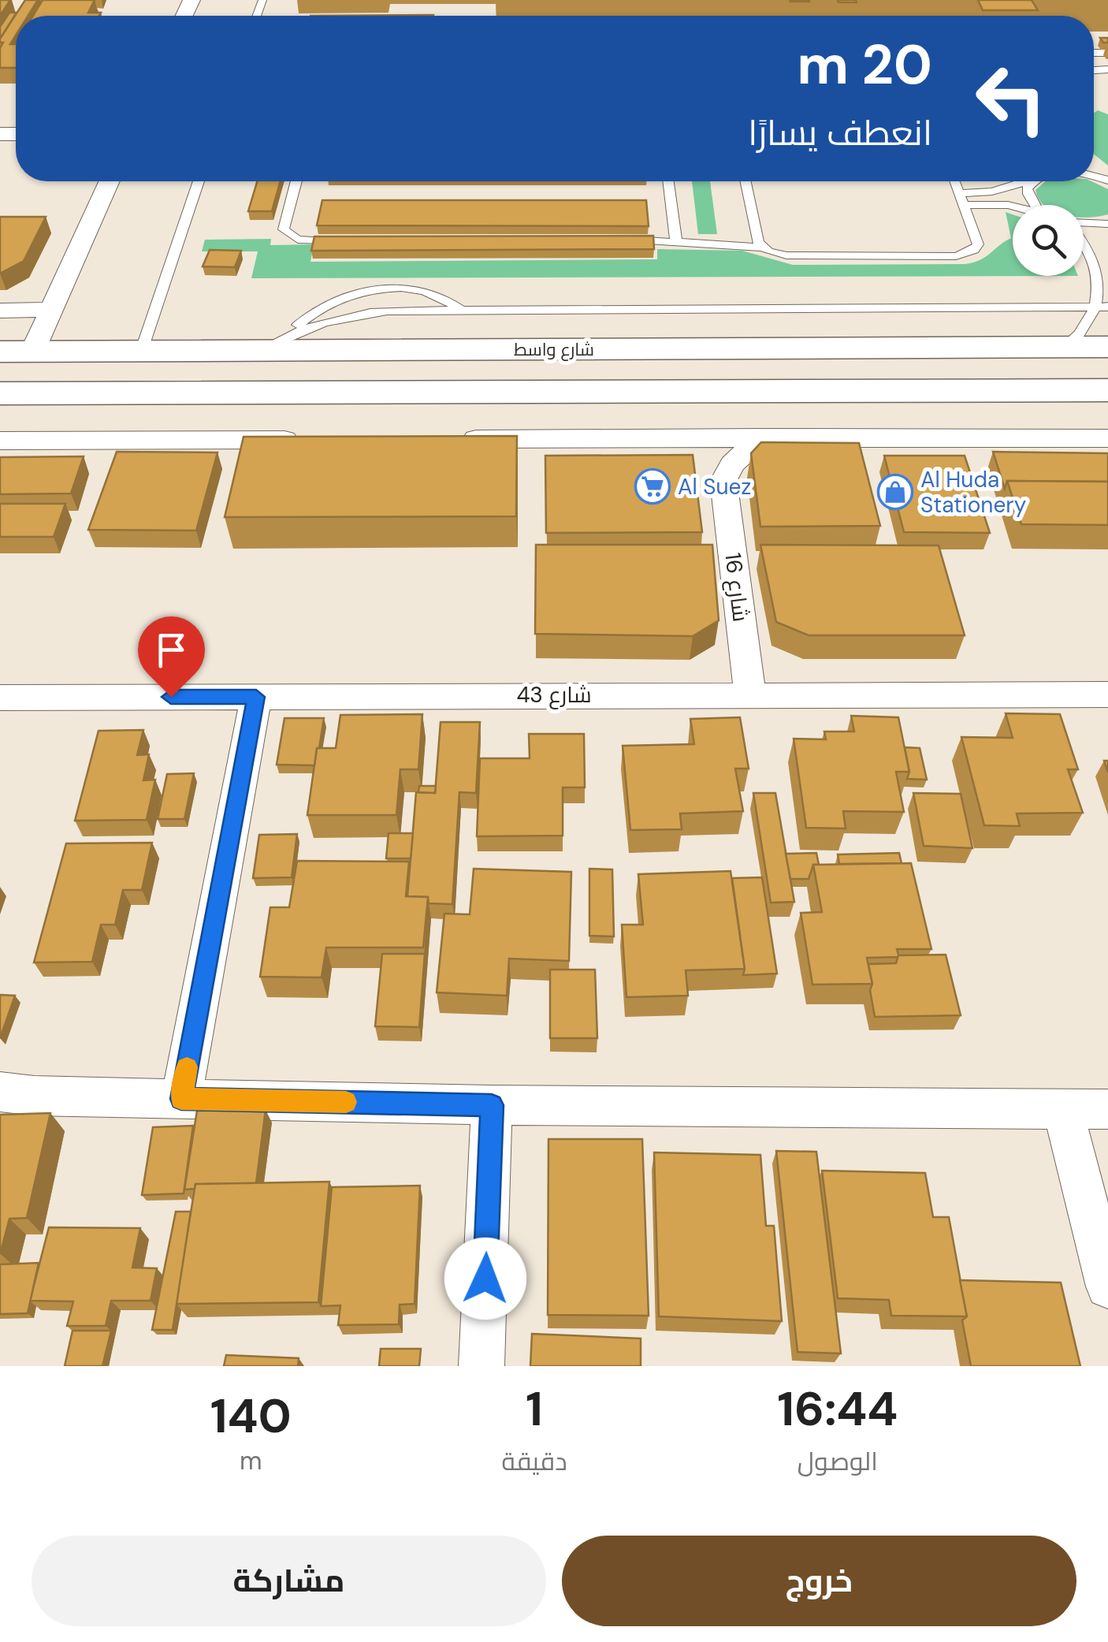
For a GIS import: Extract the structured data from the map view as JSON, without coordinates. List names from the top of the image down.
{
  "streets": {
    "main road": ["شارع واسط"],
    "street": ["شارع 16", "شارع 43"]
  },
  "crossings": [
    ["شارع 16", "شارع 43"]
  ],
  "places": {
    "supermarket": ["Al Suez"],
    "shop": ["Al Huda Stationery"]
  },
  "page": {
    "turn": ["20 m", "انعطف يسارًا"],
    "eta": [
      "16:44",
      "الوصول",
      "1",
      "دقيقة",
      "140",
      "m"
    ],
    "buttons": ["خروج", "مشاركة"]
  }
}
